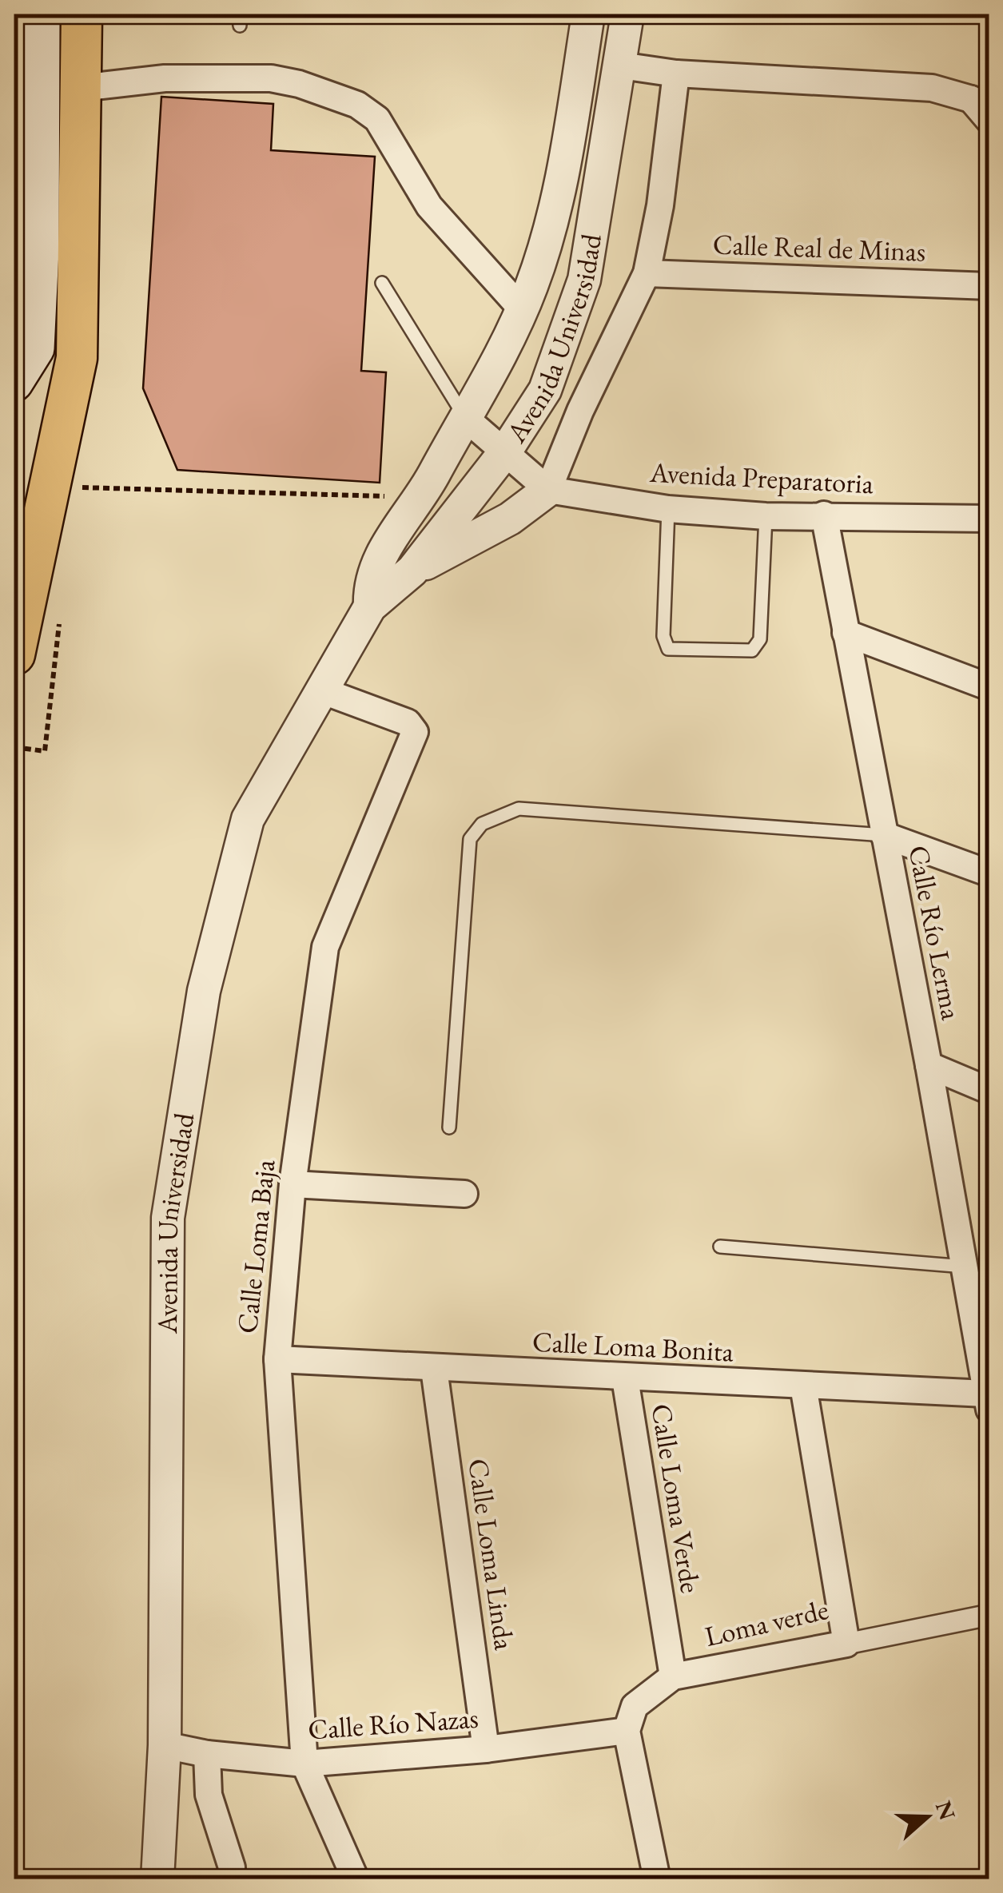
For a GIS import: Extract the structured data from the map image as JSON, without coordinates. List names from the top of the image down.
{
  "streets": {
    "street": [
      "Calle Real de Minas",
      "Avenida Universidad",
      "Avenida Preparatoria",
      "Calle Río Lerma",
      "Calle Loma Baja",
      "Calle Loma Bonita",
      "Calle Loma Verde",
      "Calle Loma Linda",
      "Loma verde",
      "Calle Río Nazas"
    ]
  },
  "crossings": [
    ["Avenida Universidad", "Calle Loma Baja"],
    ["Avenida Universidad", "Calle Río Nazas"],
    ["Avenida Preparatoria", "Calle Río Lerma"],
    ["Calle Río Lerma", "Calle Loma Bonita"],
    ["Calle Loma Baja", "Calle Loma Bonita"],
    ["Calle Loma Baja", "Calle Río Nazas"],
    ["Calle Loma Bonita", "Calle Loma Verde"],
    ["Calle Loma Bonita", "Calle Loma Linda"],
    ["Calle Loma Bonita", "Loma verde"],
    ["Calle Loma Verde", "Loma verde"],
    ["Calle Loma Linda", "Calle Río Nazas"],
    ["Loma verde", "Calle Río Nazas"]
  ],
  "north": "right"
}
